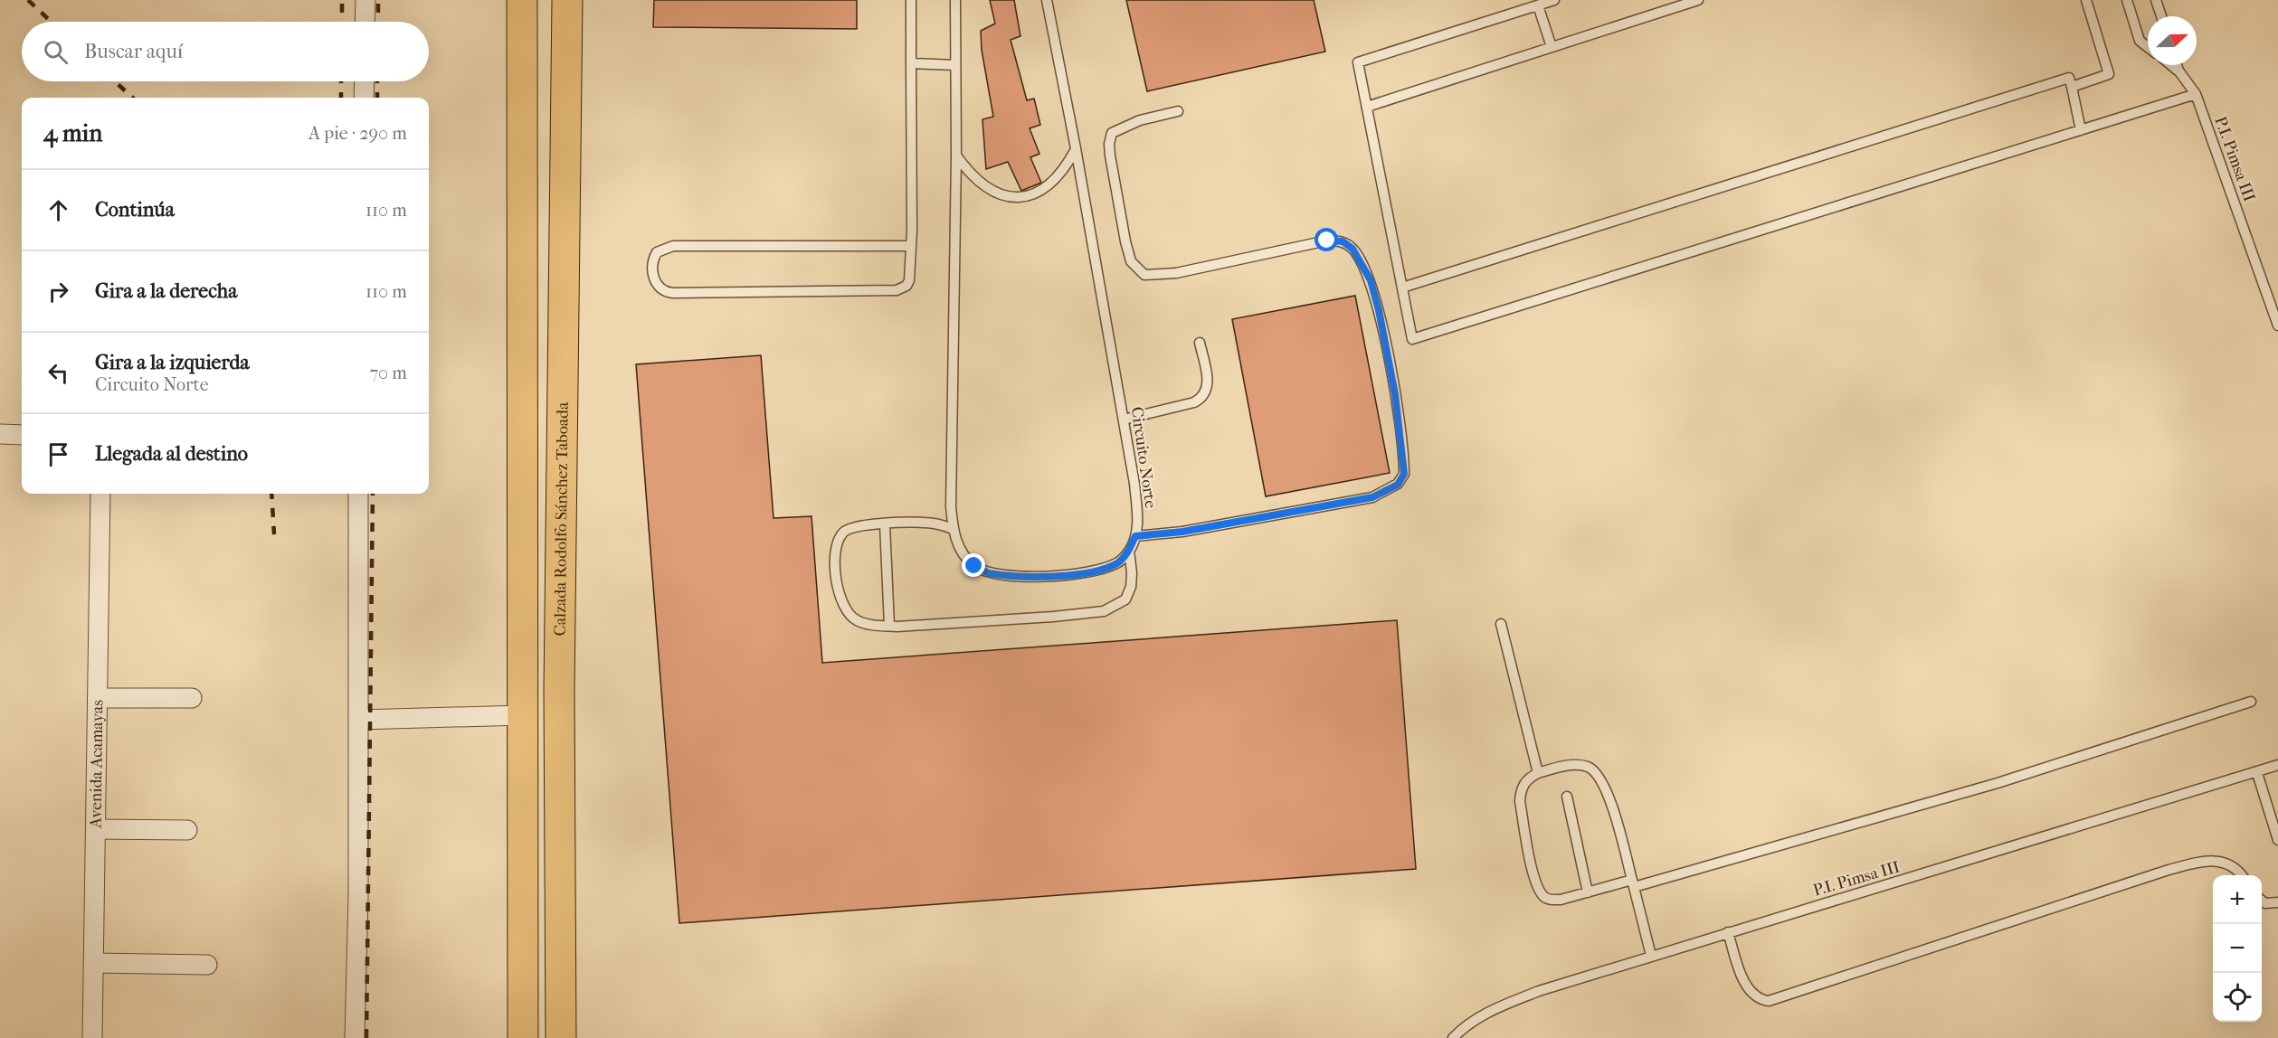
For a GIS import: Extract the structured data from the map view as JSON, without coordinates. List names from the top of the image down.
{
  "streets": {
    "main road": ["Calzada Rodolfo Sánchez Taboada"],
    "street": ["Avenida Acamayas"],
    "lane": ["P.I. Pimsa III", "Circuito Norte"]
  },
  "north": "right",
  "page": {
    "search": "Buscar aquí",
    "heading": ["4 min", "A pie · 290 m"],
    "list": [
      ["Continúa", "110 m"],
      ["Gira a la derecha", "110 m"],
      ["Gira a la izquierda", "Circuito Norte", "70 m"],
      "Llegada al destino"
    ],
    "map_buttons": ["+", "−"]
  }
}
